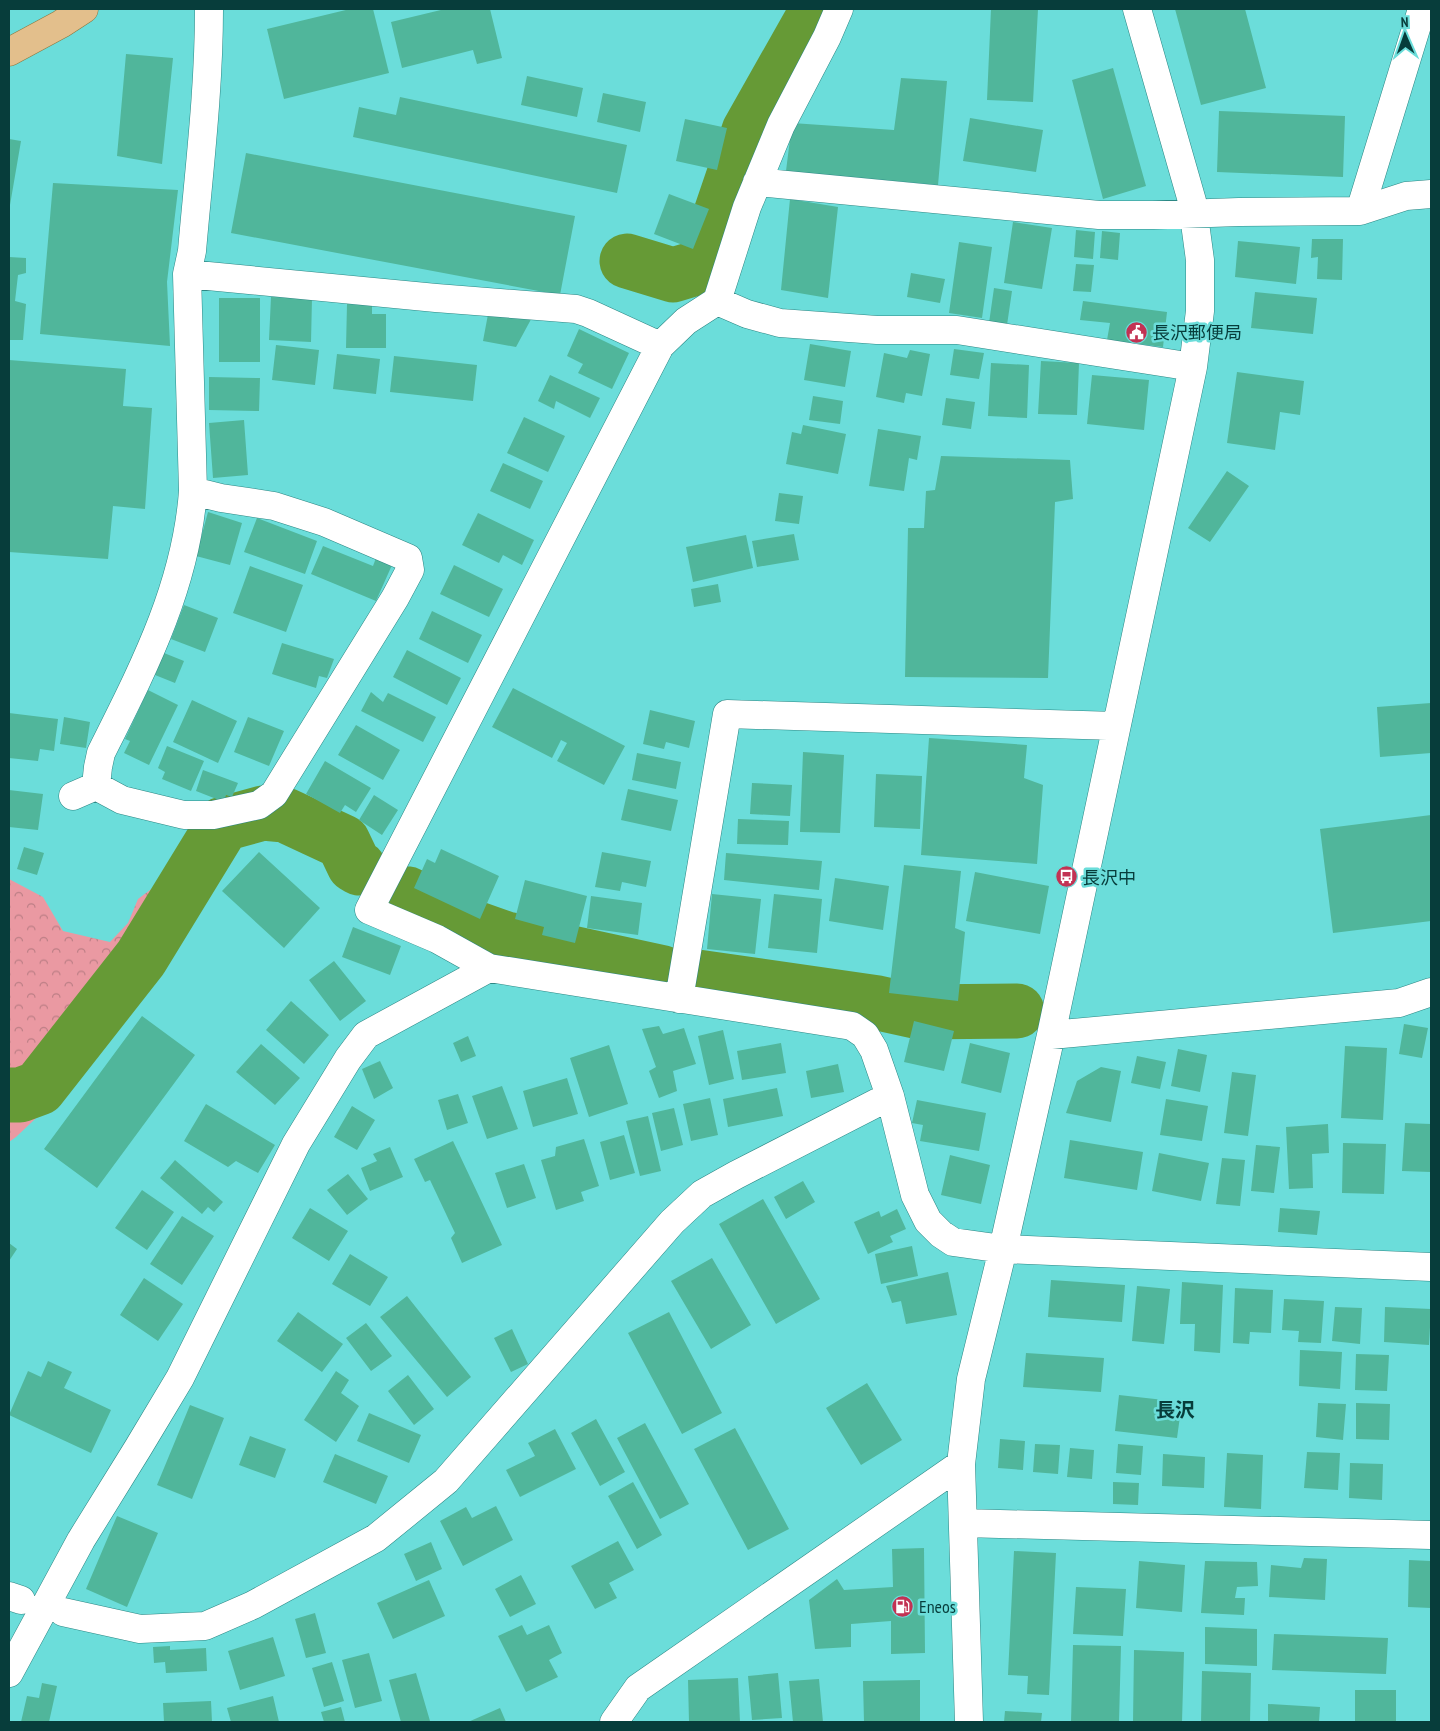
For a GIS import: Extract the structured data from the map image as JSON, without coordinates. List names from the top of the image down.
{
  "districts": ["長沢"],
  "places": {
    "public building": ["長沢郵便局"],
    "bus stop": ["長沢中"],
    "fuel station": ["Eneos"]
  },
  "north": "top"
}
